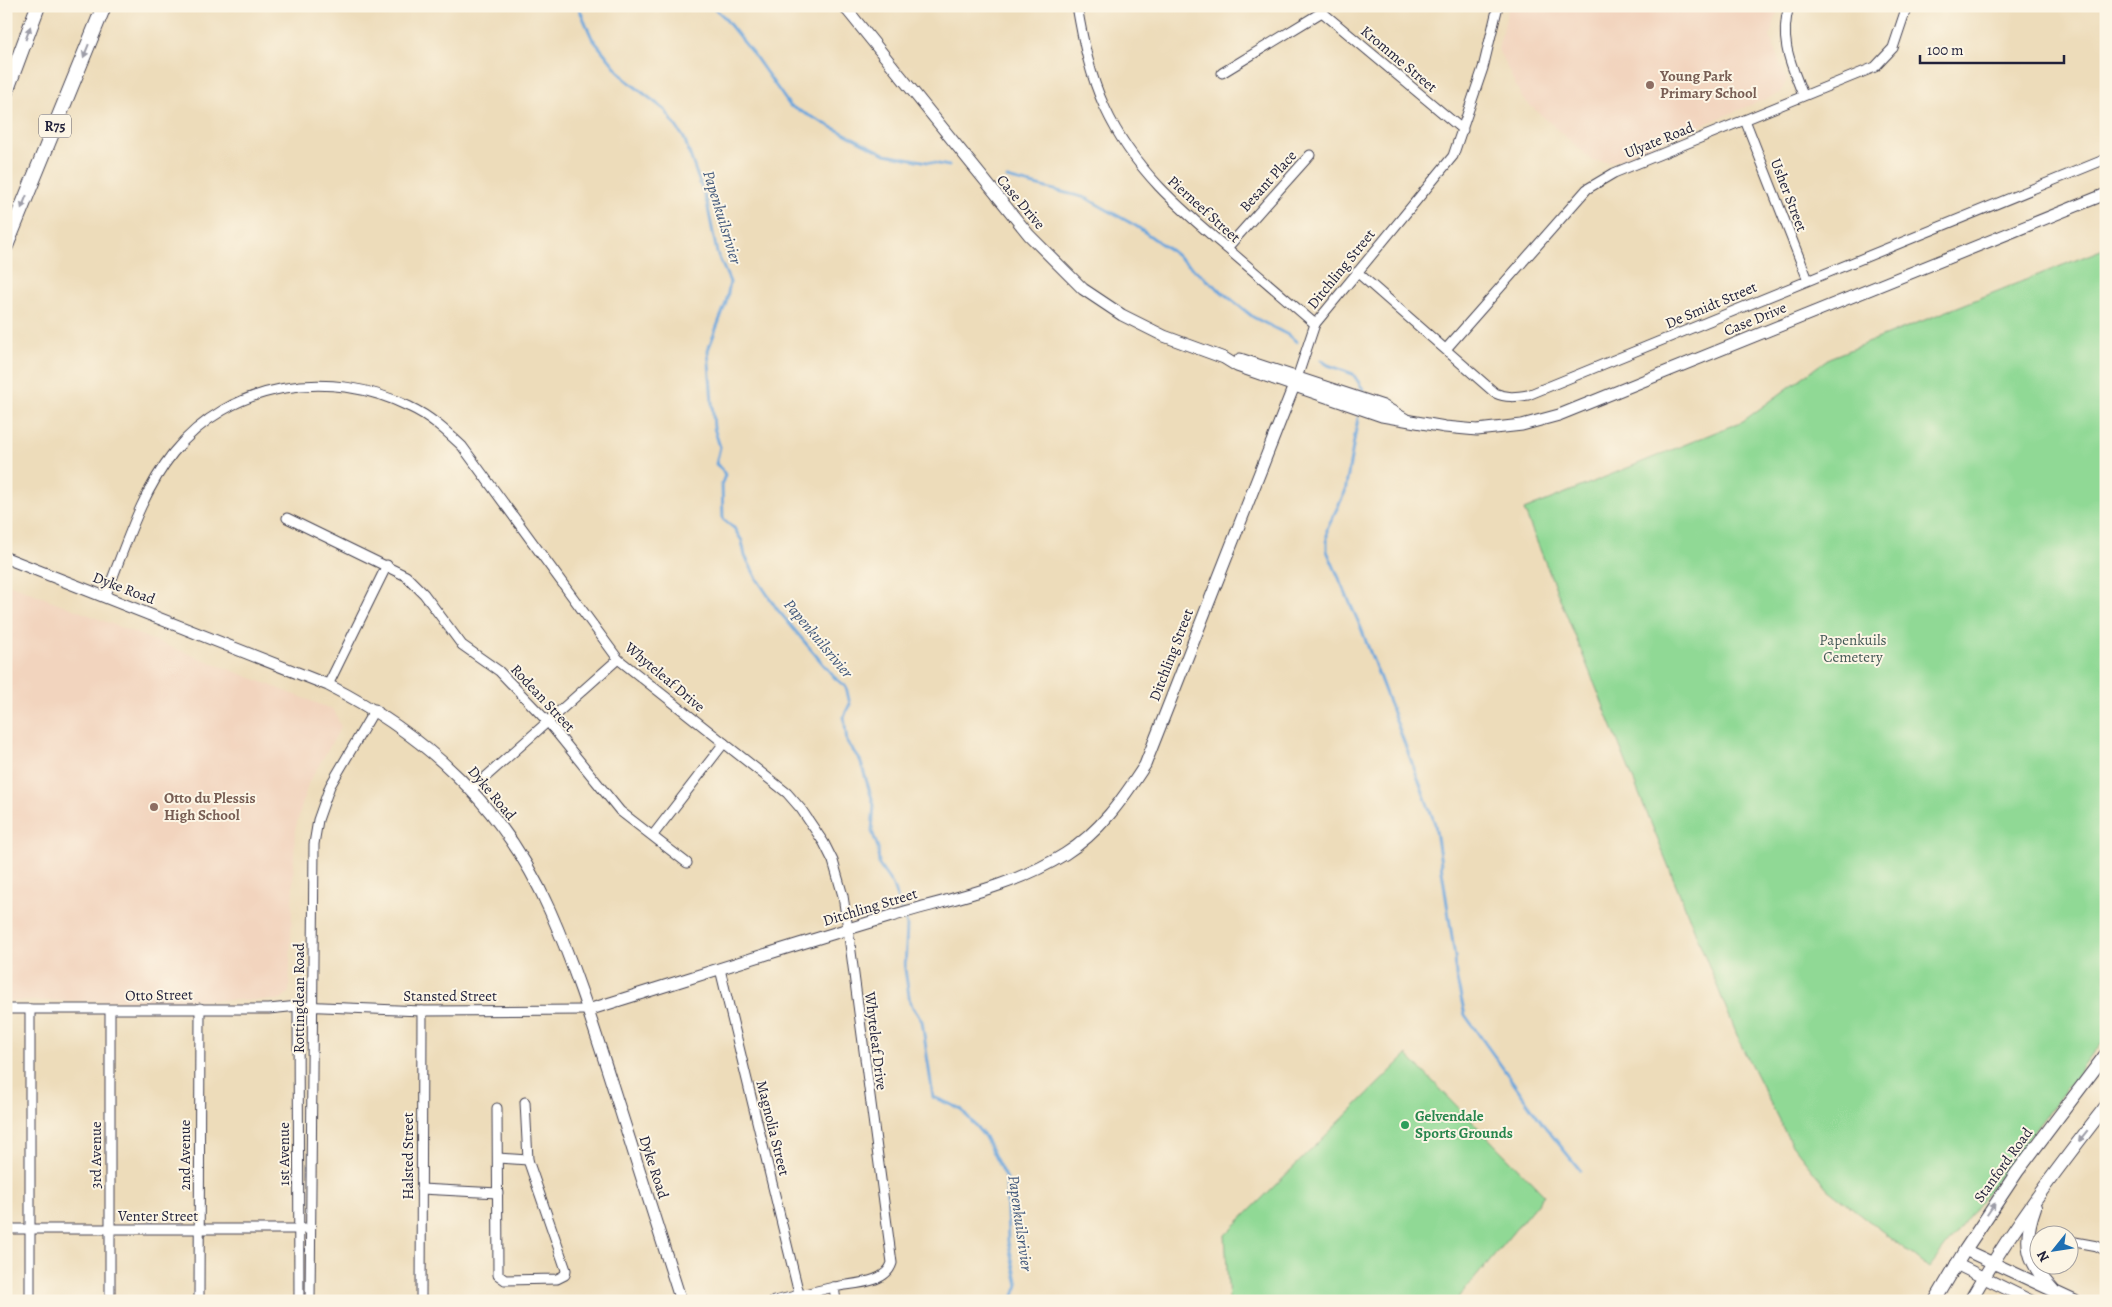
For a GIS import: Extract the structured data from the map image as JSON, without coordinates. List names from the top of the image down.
{
  "streets": {
    "main road": ["R75", "Stanford Road"],
    "street": [
      "Kromme Street",
      "Ulyate Road",
      "Besant Place",
      "Usher Street",
      "Case Drive",
      "Pierneef Street",
      "Ditchling Street",
      "De Smidt Street",
      "Dyke Road",
      "Whyteleaf Drive",
      "Rodean Street",
      "Otto Street",
      "Stansted Street",
      "Rottingdean Road",
      "Magnolia Street",
      "1st Avenue",
      "3rd Avenue",
      "2nd Avenue",
      "Halsted Street",
      "Venter Street"
    ]
  },
  "crossings": [
    ["Kromme Street", "Ditchling Street"],
    ["Ulyate Road", "Usher Street"],
    ["Ulyate Road", "De Smidt Street"],
    ["Besant Place", "Pierneef Street"],
    ["Usher Street", "De Smidt Street"],
    ["Case Drive", "Ditchling Street"],
    ["Pierneef Street", "Ditchling Street"],
    ["Ditchling Street", "De Smidt Street"],
    ["Ditchling Street", "Dyke Road"],
    ["Ditchling Street", "Whyteleaf Drive"],
    ["Ditchling Street", "Stansted Street"],
    ["Ditchling Street", "Magnolia Street"],
    ["Dyke Road", "Whyteleaf Drive"],
    ["Dyke Road", "Stansted Street"],
    ["Dyke Road", "Rottingdean Road"],
    ["Whyteleaf Drive", "Magnolia Street"],
    ["Otto Street", "Stansted Street"],
    ["Otto Street", "Rottingdean Road"],
    ["Otto Street", "1st Avenue"],
    ["Otto Street", "3rd Avenue"],
    ["Otto Street", "2nd Avenue"],
    ["Stansted Street", "Rottingdean Road"],
    ["Stansted Street", "Halsted Street"],
    ["Rottingdean Road", "Venter Street"],
    ["1st Avenue", "Venter Street"],
    ["3rd Avenue", "Venter Street"],
    ["2nd Avenue", "Venter Street"]
  ],
  "water": ["Papenkuilsrivier"],
  "parks": ["Papenkuils Cemetery"],
  "places": ["Young Park Primary School", "Otto du Plessis High School", "Gelvendale Sports Grounds"],
  "scale_bar": "100 m",
  "north": "bottom left"
}
